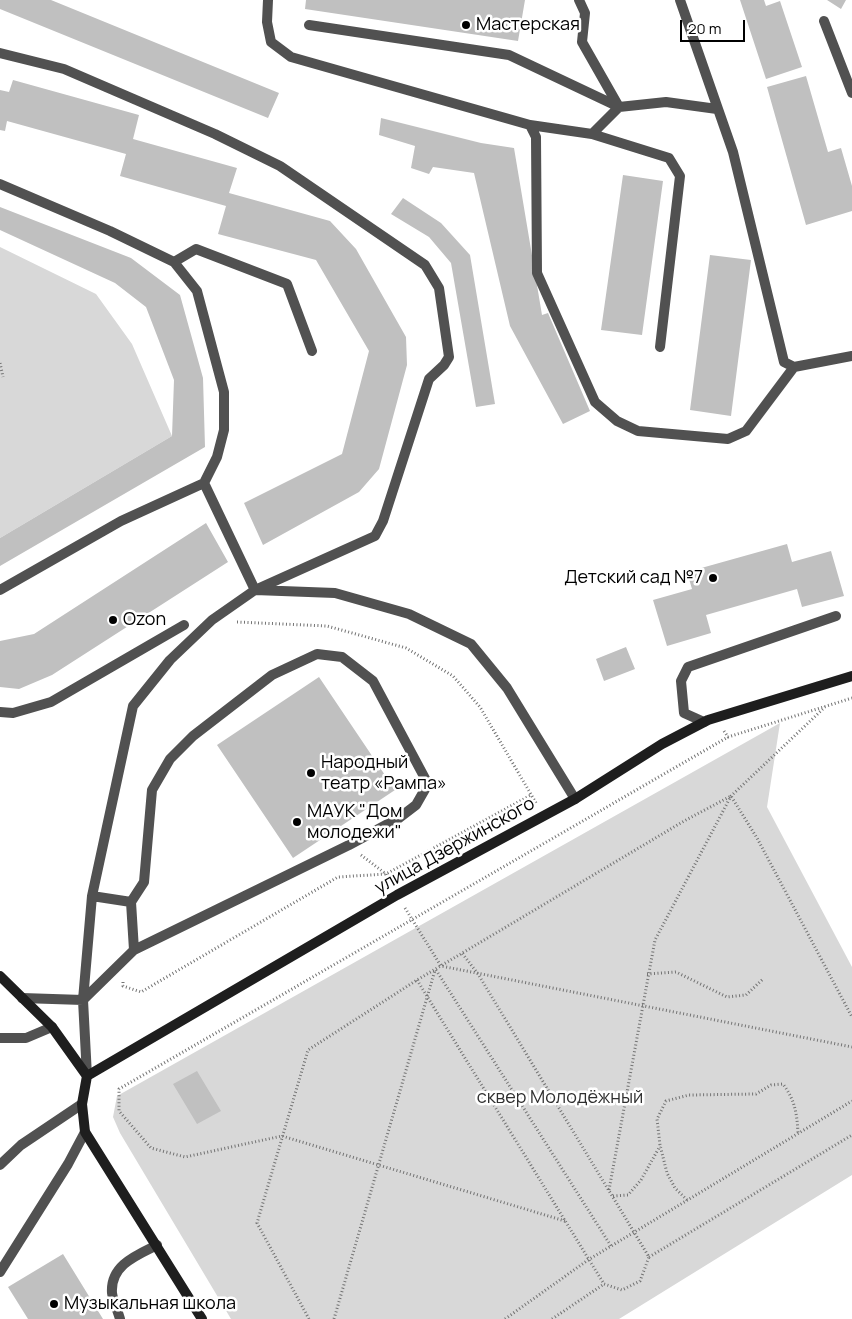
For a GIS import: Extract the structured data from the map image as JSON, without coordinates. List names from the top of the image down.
{
  "streets": {
    "street": ["улица Дзержинского"]
  },
  "parks": ["сквер Молодёжный"],
  "places": [
    "Мастерская",
    "Детский сад №7",
    "Ozon",
    "Народный театр «Рампа»",
    "МАУК \"Дом молодежи\"",
    "Музыкальная школа"
  ],
  "scale_bar": "20 m"
}
